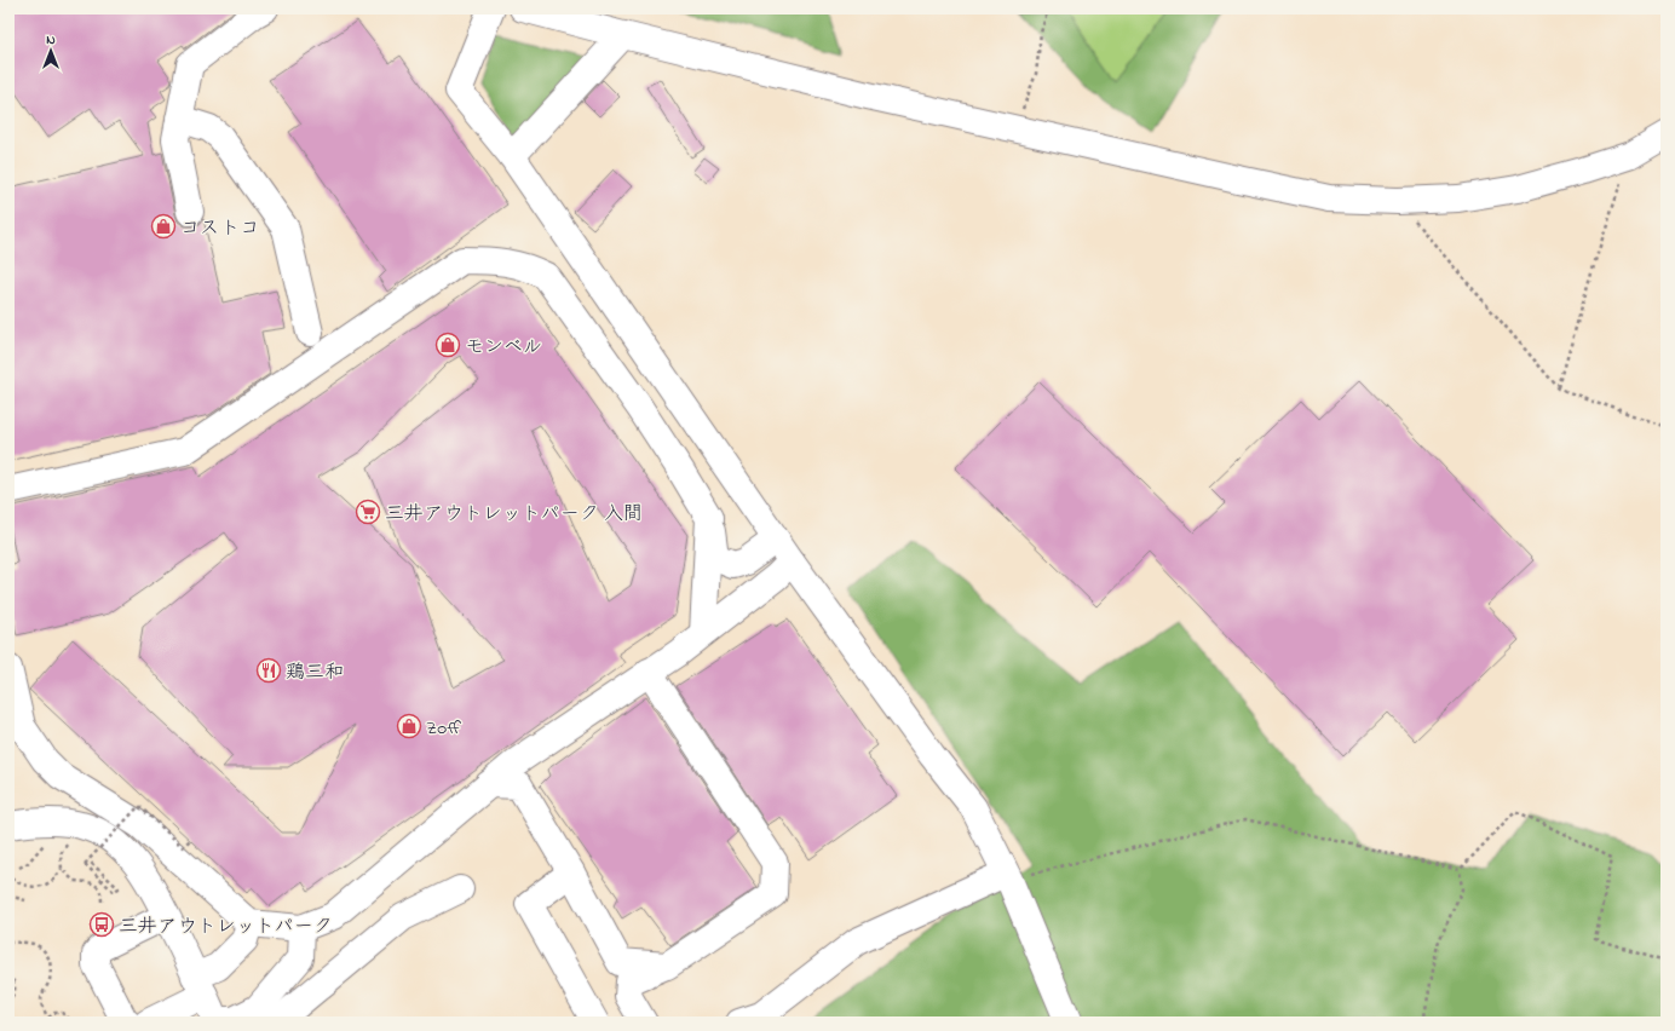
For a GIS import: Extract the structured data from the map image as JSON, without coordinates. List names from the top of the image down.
{
  "places": {
    "shop": ["コストコ", "モンベル", "Zoff"],
    "supermarket": ["三井アウトレットパーク 入間"],
    "restaurant": ["鶏三和"],
    "bus stop": ["三井アウトレットパーク"]
  },
  "north": "top"
}
